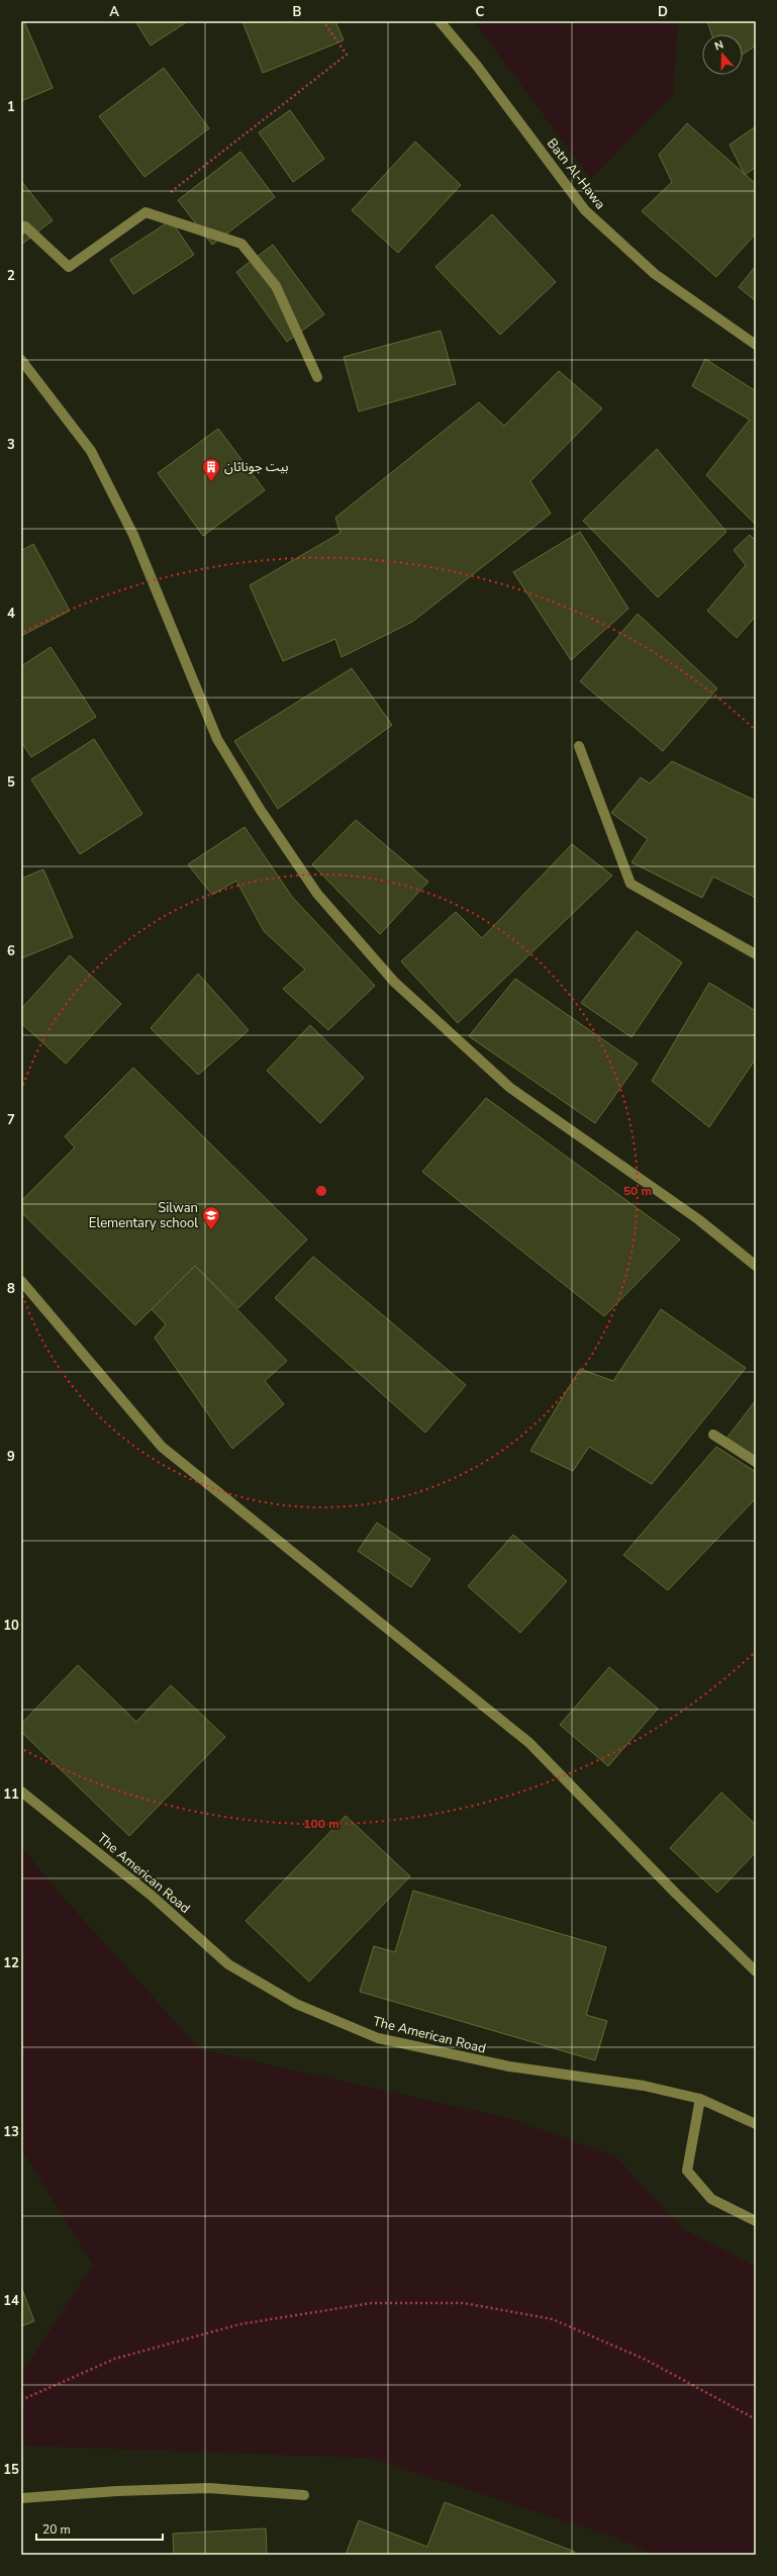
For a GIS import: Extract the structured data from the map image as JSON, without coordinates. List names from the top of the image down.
{
  "streets": {
    "street": ["Batn Al-Hawa", "The American Road"]
  },
  "places": {
    "building": ["بيت جوناثان"],
    "school or university": ["Silwan Elementary school"]
  },
  "scale_bar": "20 m",
  "north": "top",
  "grid": {
    "columns": [
      "A",
      "B",
      "C",
      "D"
    ],
    "rows": [
      "1",
      "2",
      "3",
      "4",
      "5",
      "6",
      "7",
      "8",
      "9",
      "10",
      "11",
      "12",
      "13",
      "14",
      "15"
    ]
  },
  "rings": ["50 m", "100 m"]
}
